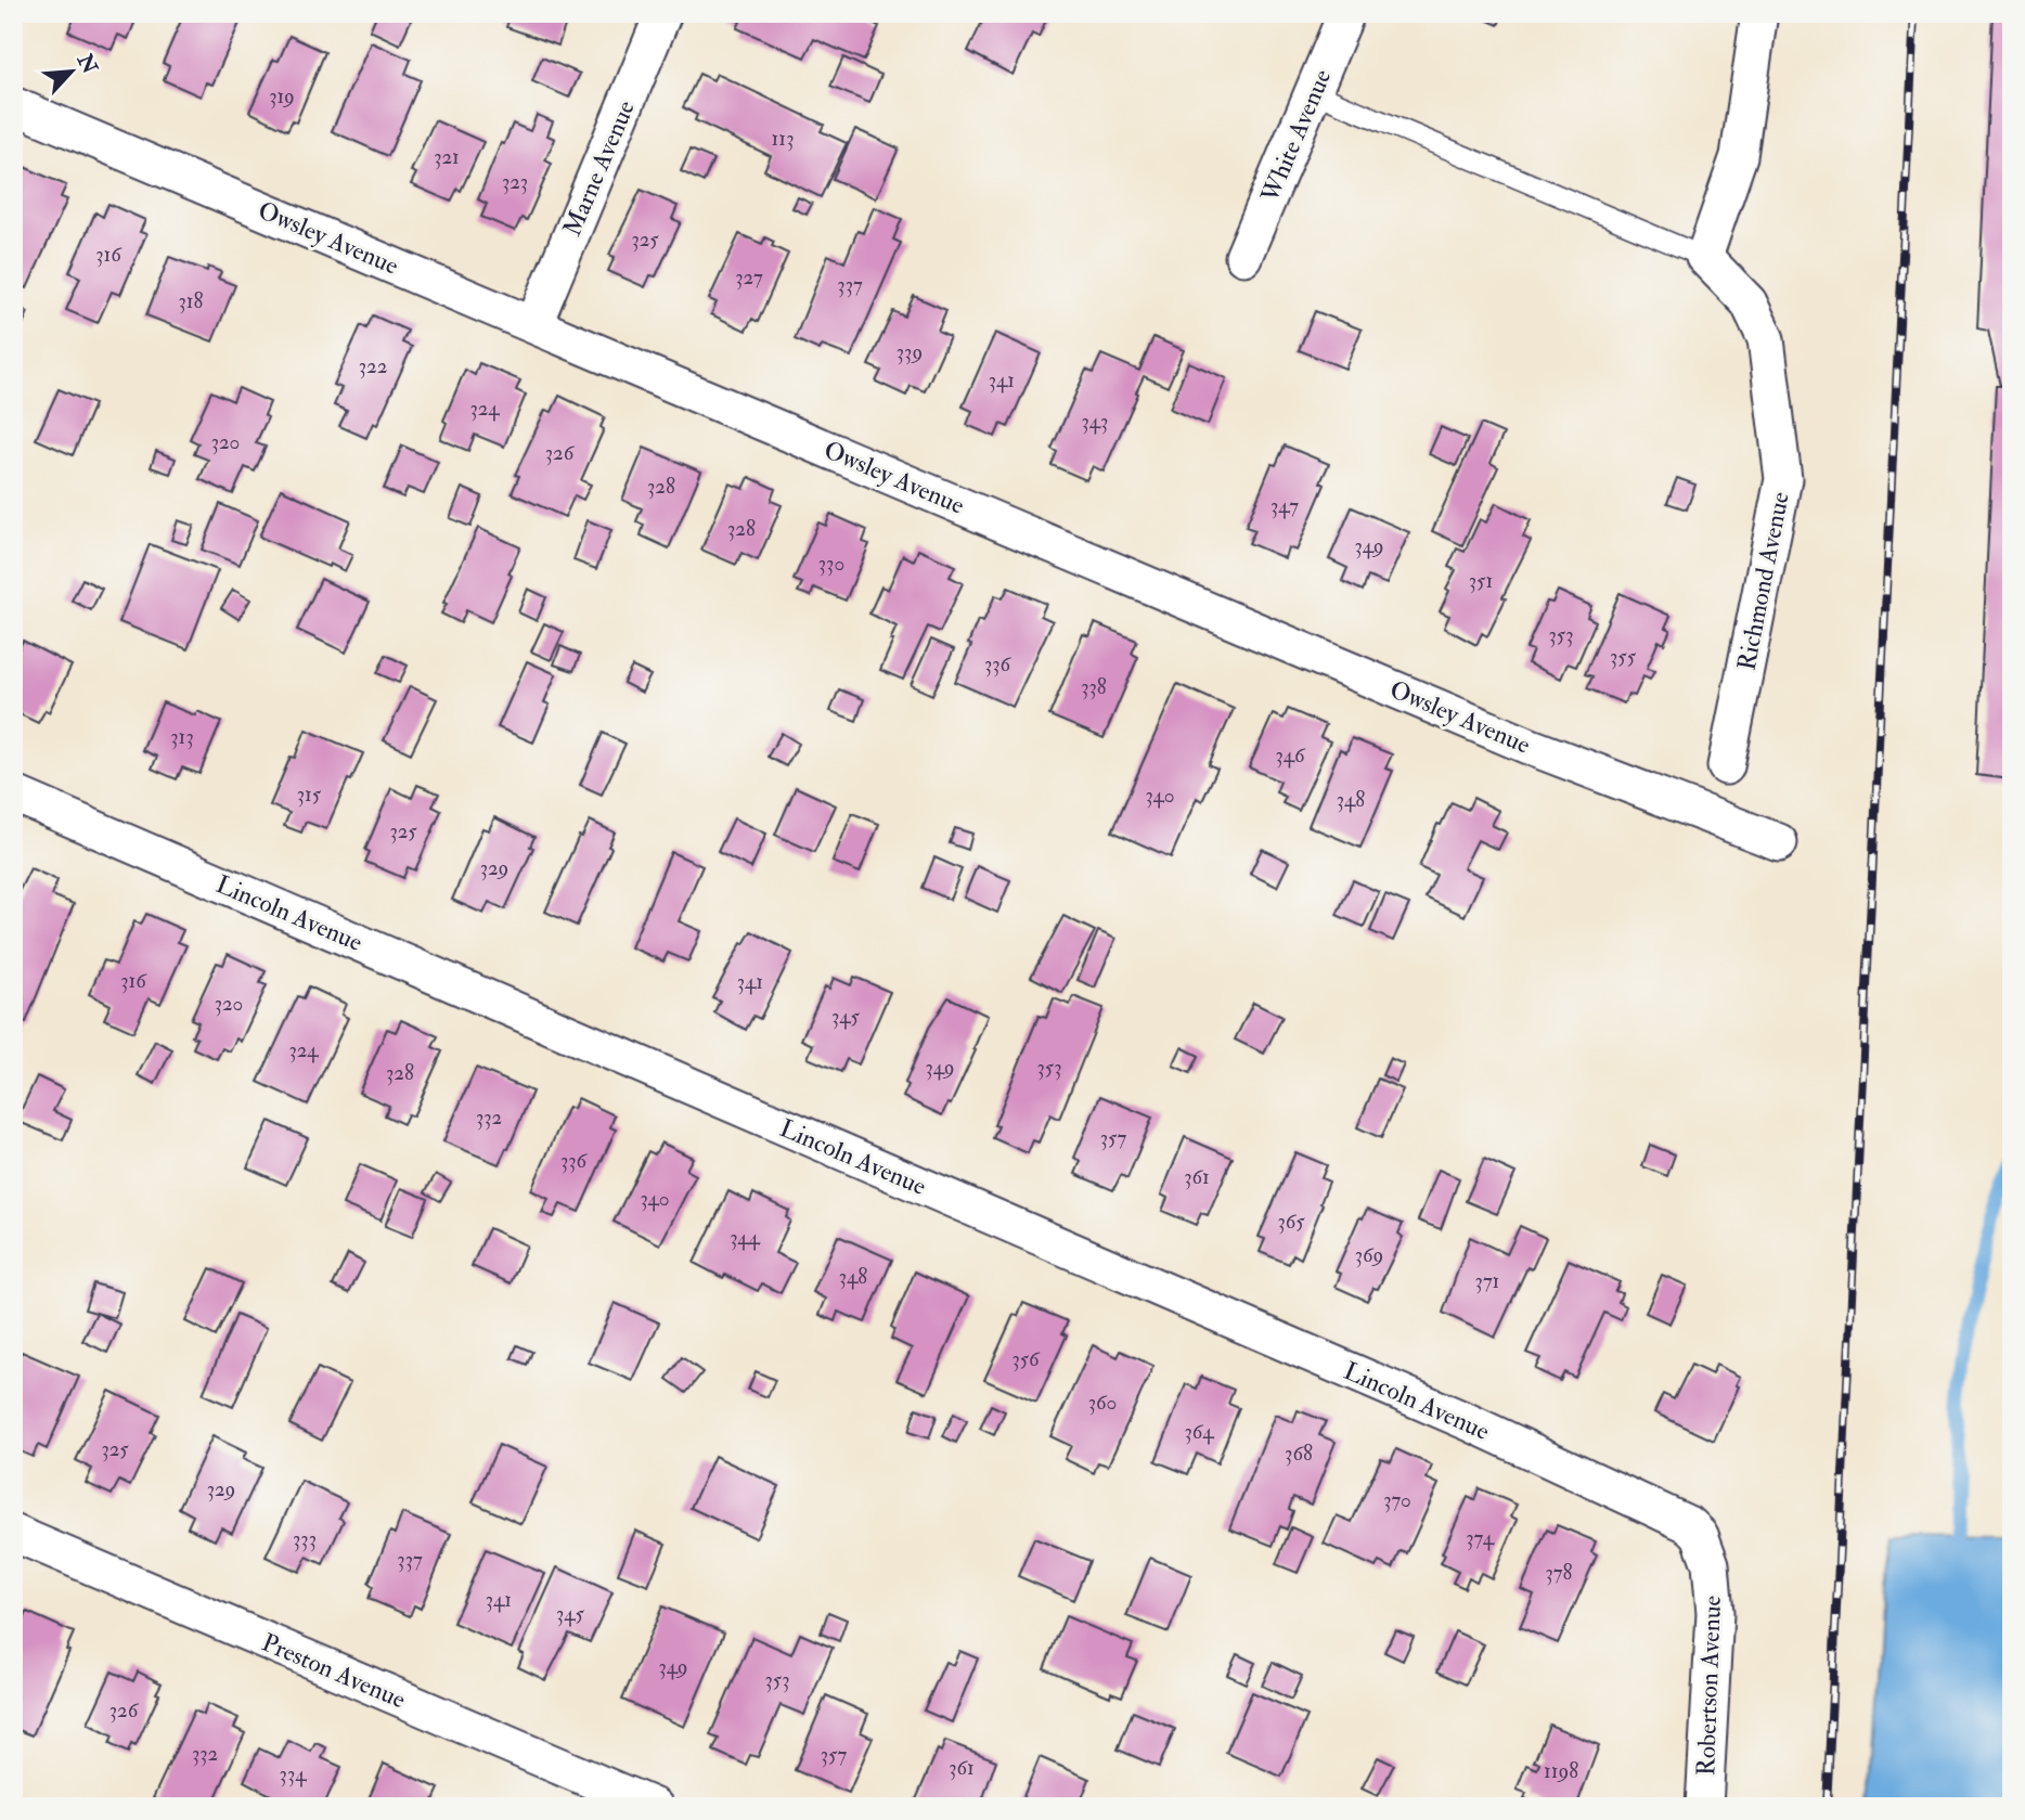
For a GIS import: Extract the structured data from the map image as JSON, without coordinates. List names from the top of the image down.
{
  "streets": {
    "street": [
      "White Avenue",
      "Marne Avenue",
      "Owsley Avenue",
      "Richmond Avenue",
      "Lincoln Avenue",
      "Preston Avenue",
      "Robertson Avenue"
    ]
  },
  "crossings": [
    ["Marne Avenue", "Owsley Avenue"],
    ["Lincoln Avenue", "Robertson Avenue"]
  ],
  "house_numbers": [
    "319",
    "113",
    "321",
    "323",
    "325",
    "316",
    "327",
    "337",
    "318",
    "339",
    "322",
    "341",
    "324",
    "343",
    "320",
    "326",
    "328",
    "347",
    "328",
    "349",
    "330",
    "351",
    "353",
    "355",
    "336",
    "338",
    "313",
    "346",
    "315",
    "340",
    "348",
    "325",
    "329",
    "316",
    "341",
    "320",
    "345",
    "324",
    "349",
    "353",
    "328",
    "332",
    "357",
    "336",
    "361",
    "340",
    "365",
    "344",
    "369",
    "348",
    "371",
    "356",
    "360",
    "364",
    "325",
    "368",
    "329",
    "370",
    "374",
    "333",
    "337",
    "378",
    "341",
    "345",
    "349",
    "353",
    "326",
    "332",
    "357",
    "361",
    "1198",
    "334"
  ],
  "north": "top right"
}
